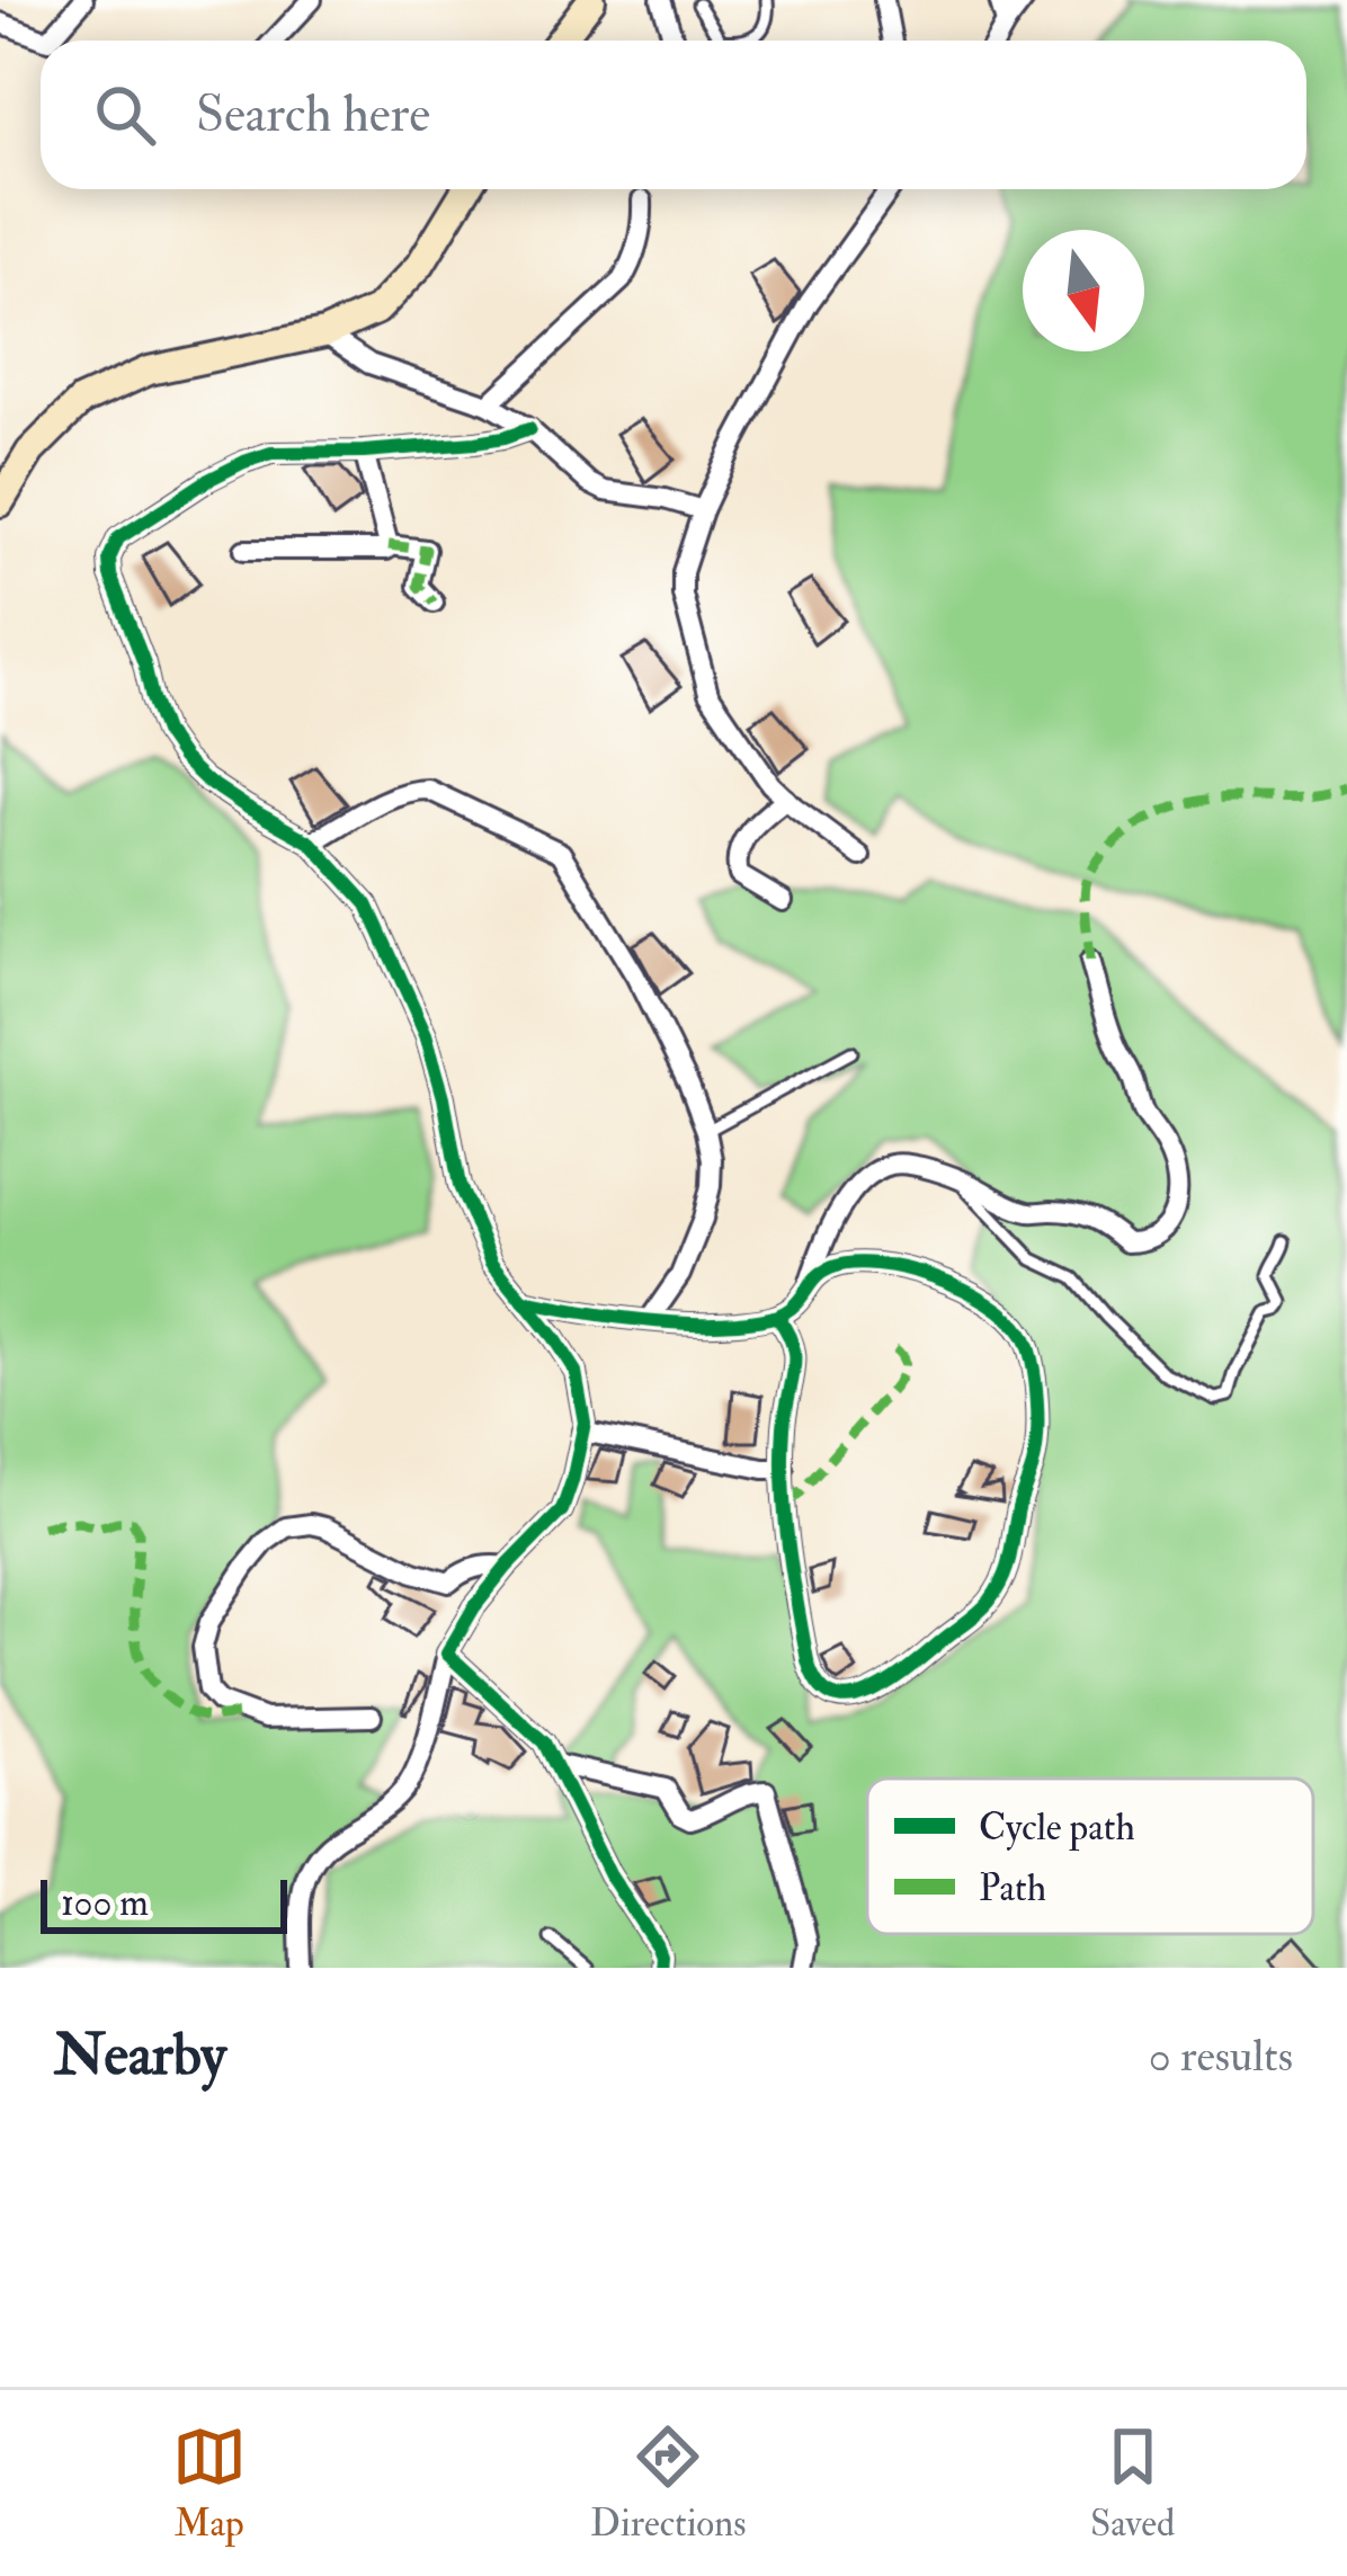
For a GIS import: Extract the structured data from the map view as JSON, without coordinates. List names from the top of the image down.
{
  "legend": ["Cycle path", "Path"],
  "scale_bar": "100 m",
  "north": "bottom",
  "page": {
    "search": "Search here",
    "scale": "100 m",
    "heading": ["Nearby", "0 results"],
    "nav": ["Map", "Directions", "Saved"]
  }
}
